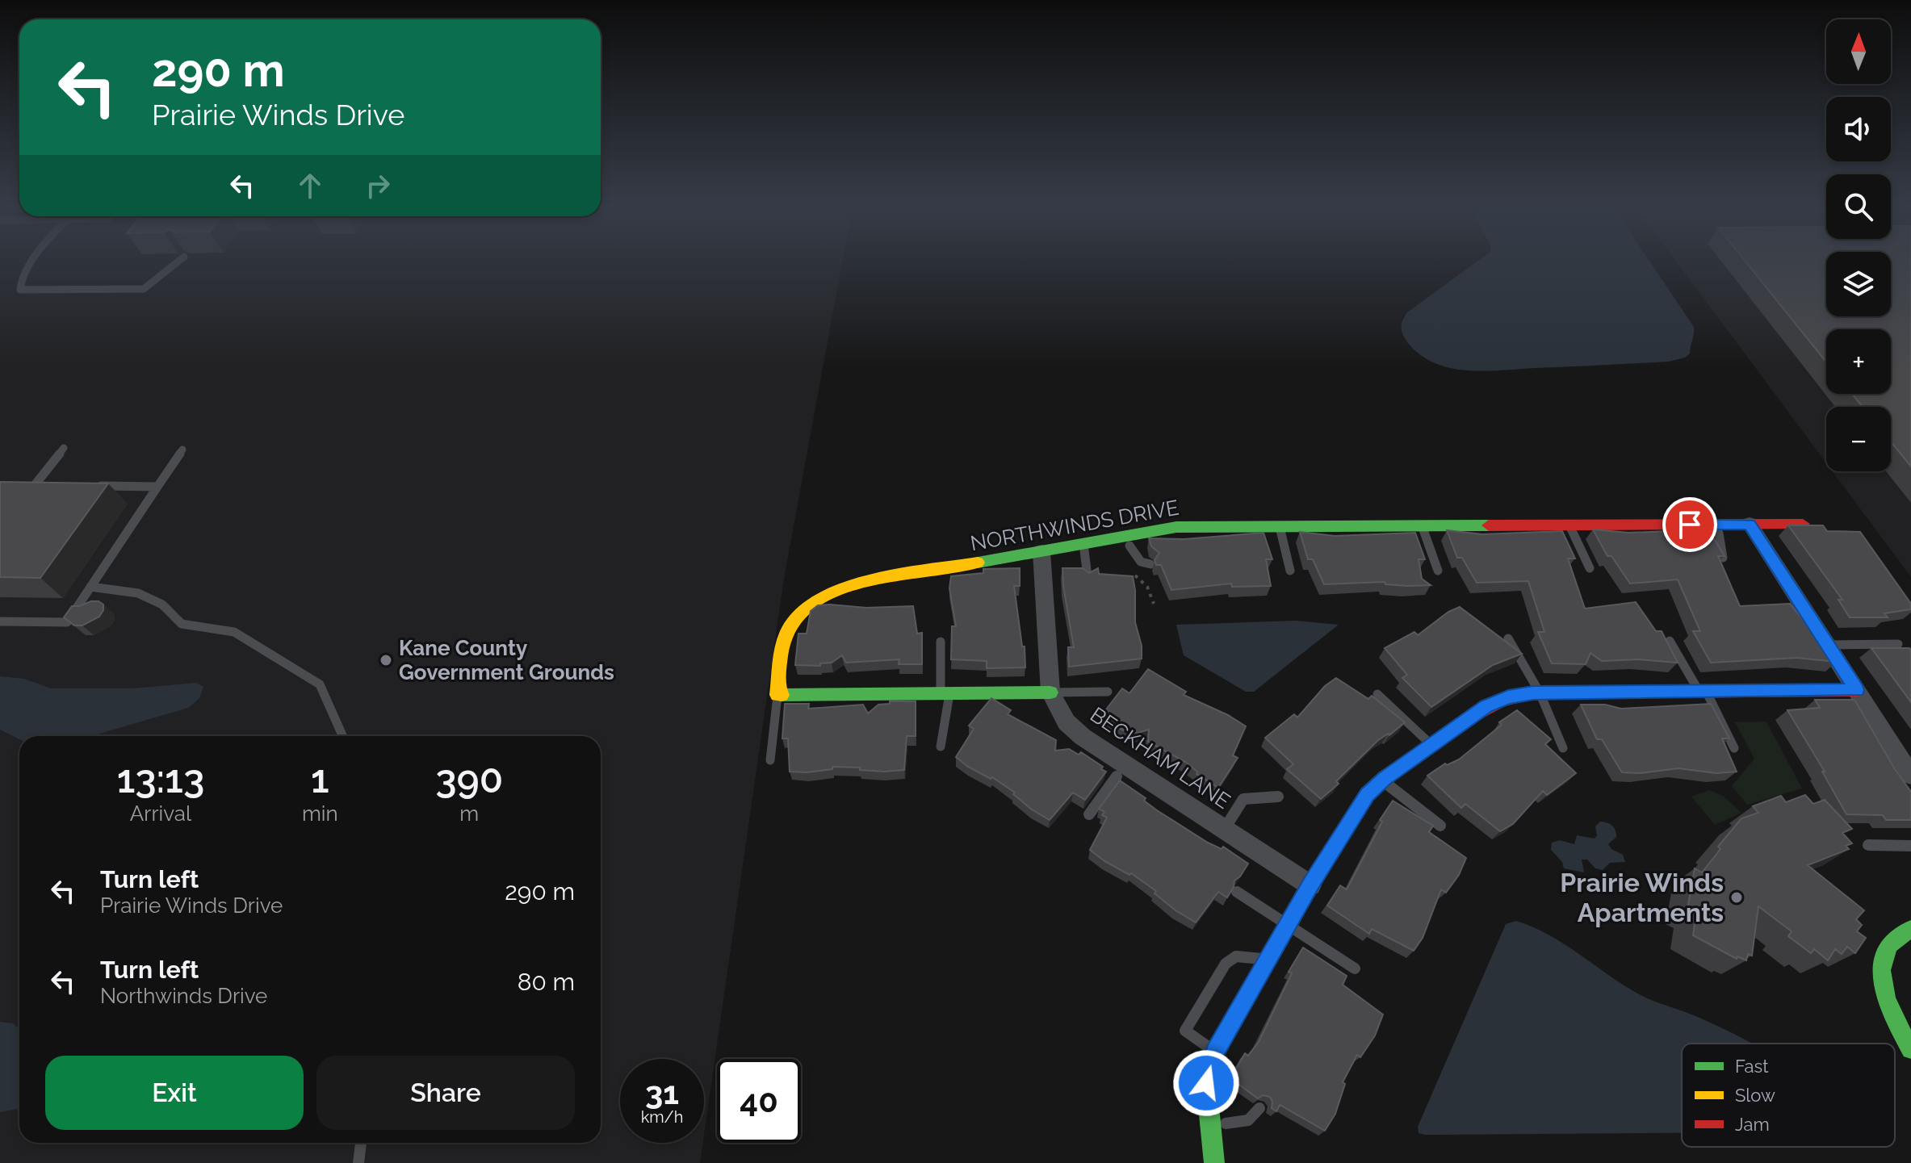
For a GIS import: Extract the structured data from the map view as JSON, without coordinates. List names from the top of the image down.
{
  "streets": {
    "street": ["NORTHWINDS DRIVE", "BECKHAM LANE"]
  },
  "crossings": [
    ["NORTHWINDS DRIVE", "BECKHAM LANE"]
  ],
  "places": ["Kane County Government Grounds", "Prairie Winds Apartments"],
  "legend": ["Fast", "Slow", "Jam"],
  "north": "top",
  "page": {
    "map_buttons": ["+", "−"],
    "turn": ["290 m", "Prairie Winds Drive"],
    "eta": [
      "13:13",
      "Arrival",
      "1",
      "min",
      "390",
      "m"
    ],
    "list": [
      {
        "name": "Turn left",
        "note": "Prairie Winds Drive",
        "value": "290 m"
      },
      {
        "name": "Turn left",
        "note": "Northwinds Drive",
        "value": "80 m"
      }
    ],
    "buttons": ["Exit", "Share"],
    "speed": "31 km/h",
    "limit": "40"
  }
}
